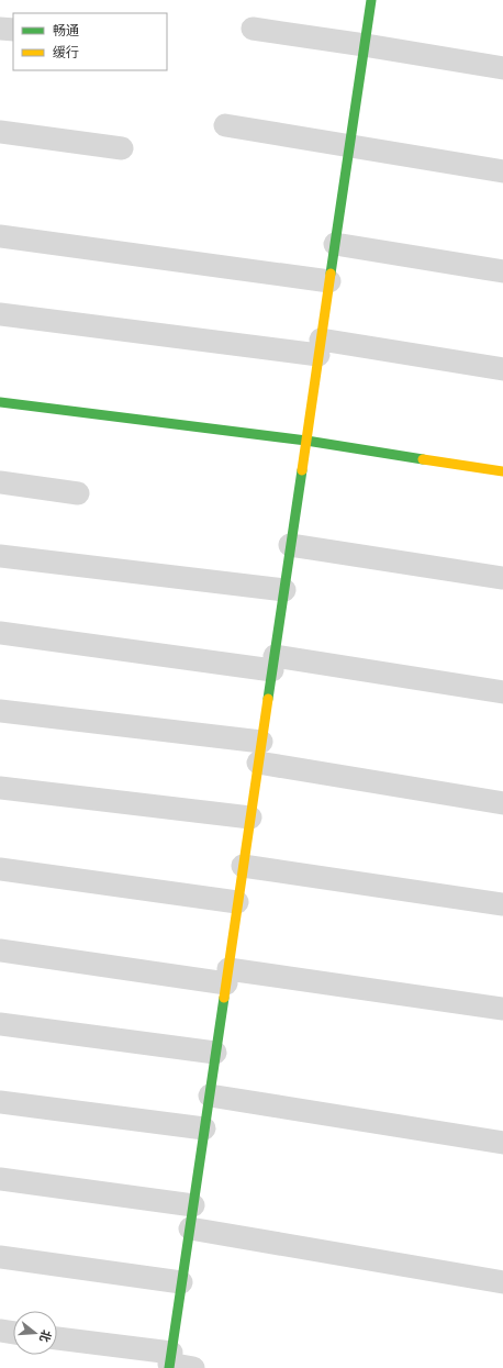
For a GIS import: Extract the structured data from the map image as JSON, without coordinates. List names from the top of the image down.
{
  "legend": ["畅通", "缓行"],
  "north": "right"
}
